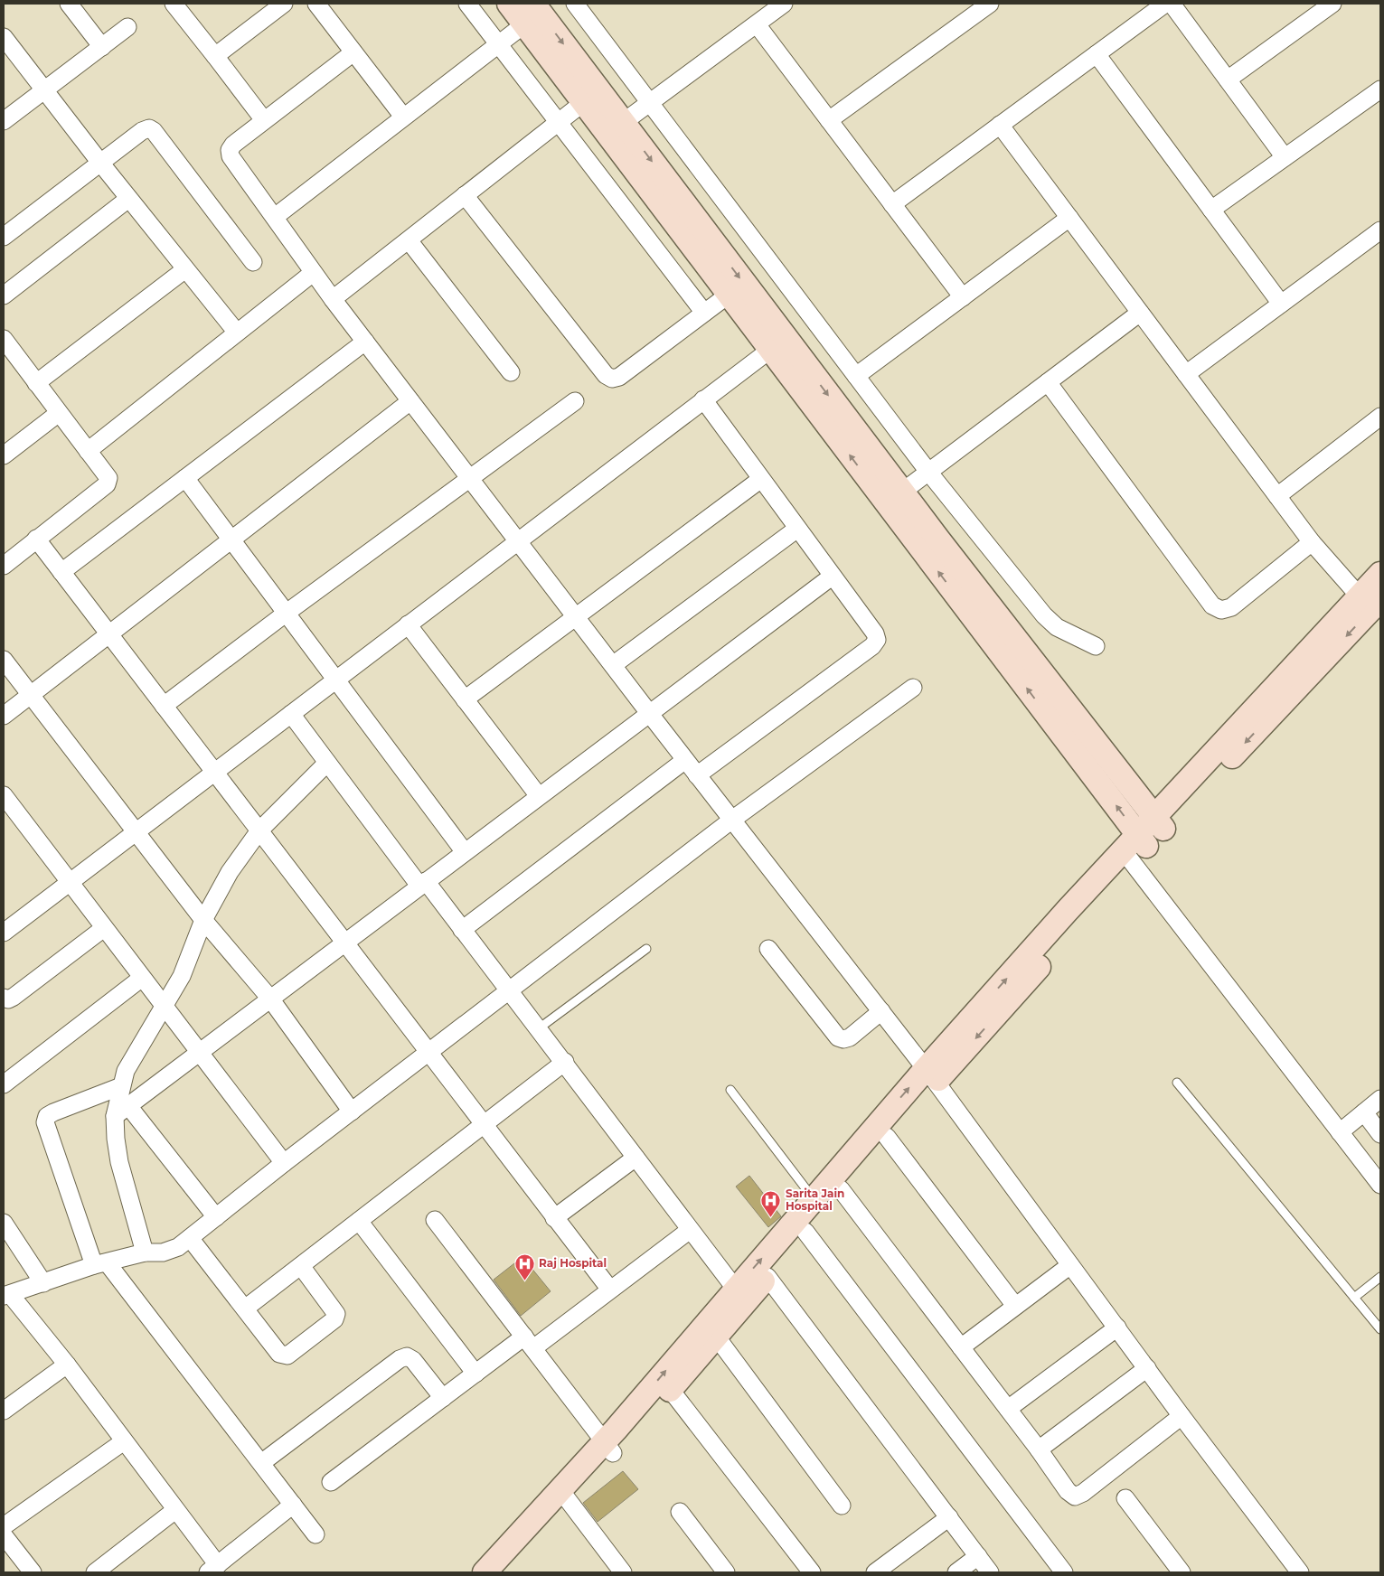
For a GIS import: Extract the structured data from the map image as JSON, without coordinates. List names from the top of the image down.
{
  "places": {
    "hospital": ["Sarita Jain Hospital", "Raj Hospital"]
  }
}
